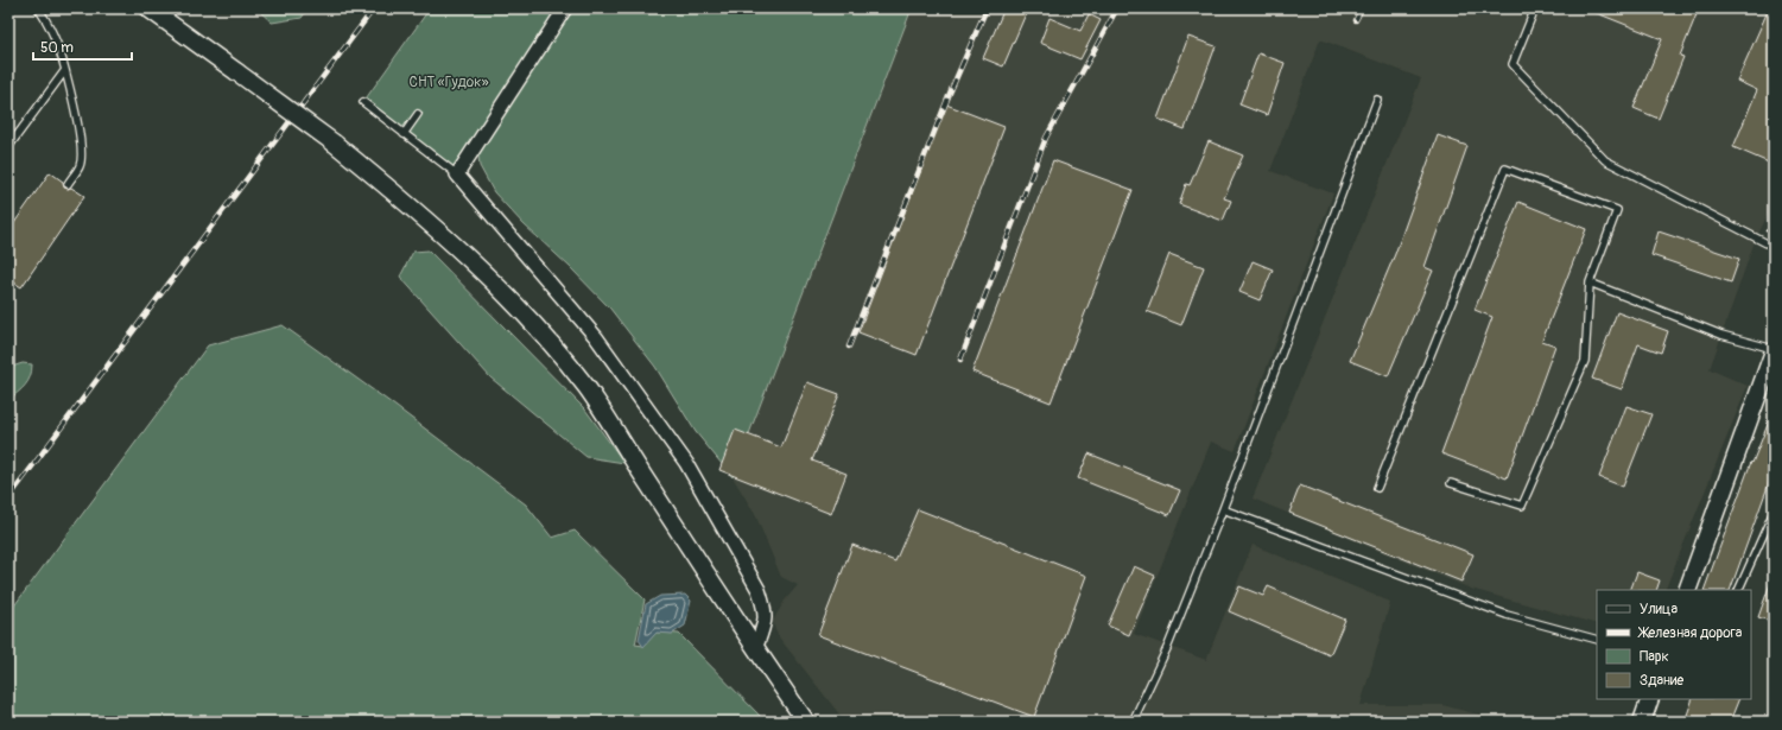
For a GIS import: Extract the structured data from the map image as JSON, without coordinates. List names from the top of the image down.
{
  "parks": ["СНТ «Гудок»"],
  "legend": [
    "Улица",
    "Железная дорога",
    "Парк",
    "Здание"
  ],
  "scale_bar": "50 m"
}
